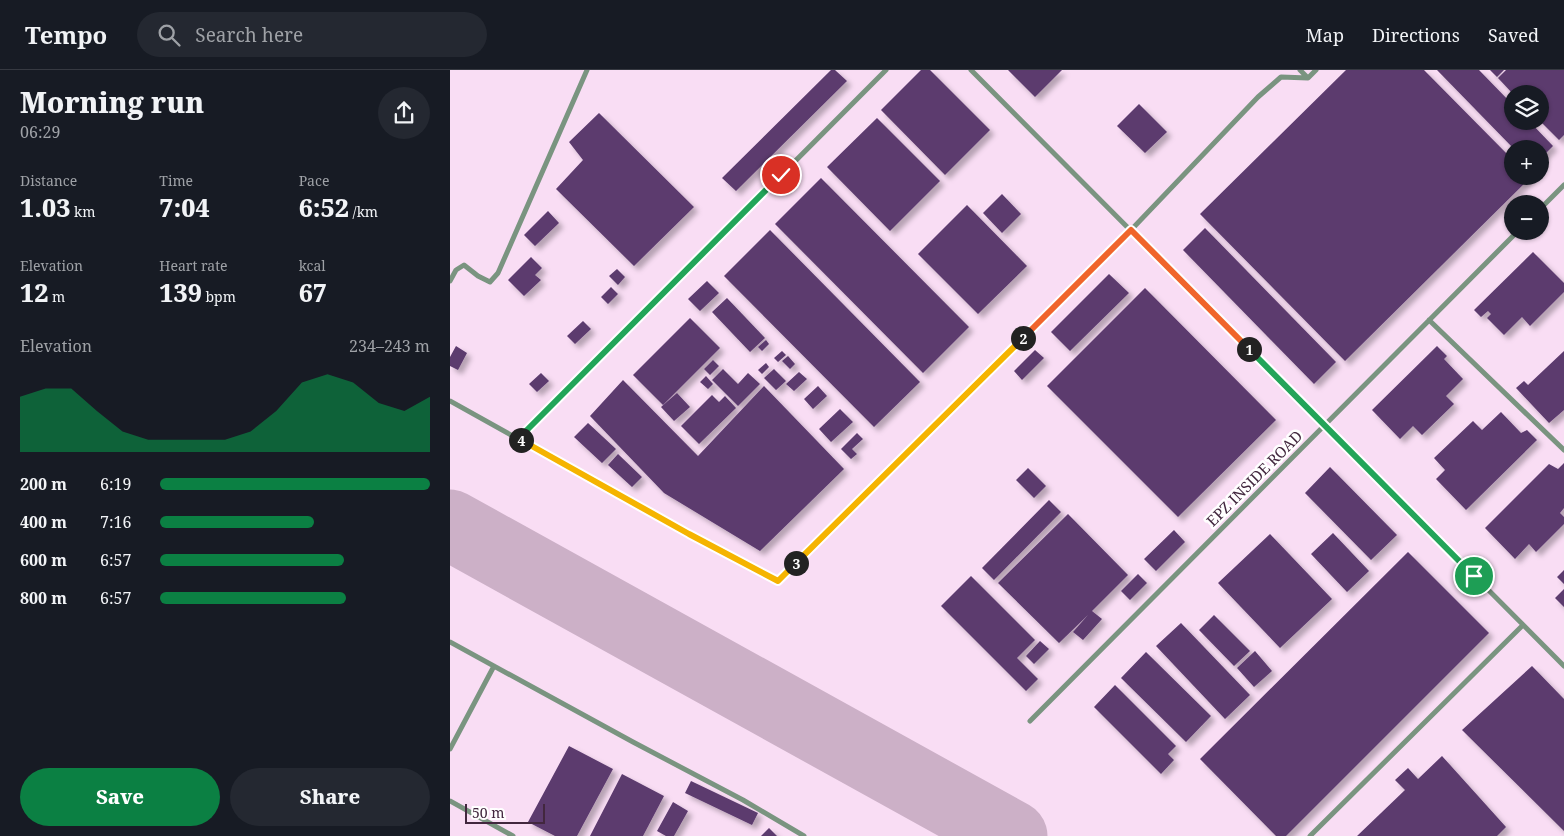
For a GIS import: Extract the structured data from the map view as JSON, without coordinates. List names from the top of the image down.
{
  "streets": {
    "lane": ["EPZ INSIDE ROAD"]
  },
  "scale_bar": "50 m",
  "page": {
    "header": "Tempo",
    "search": "Search here",
    "nav": ["Map", "Directions", "Saved"],
    "heading": ["Morning run", "06:29"],
    "map_buttons": ["+", "−"],
    "stats": [
      ["Distance", "1.03 km"],
      ["Time", "7:04"],
      ["Pace", "6:52 /km"],
      ["Elevation", "12 m"],
      ["Heart rate", "139 bpm"],
      ["kcal", "67"]
    ],
    "chart": ["Elevation", "234–243 m"],
    "pins": [
      "2",
      "1",
      "4",
      "3"
    ],
    "list": [
      {
        "name": "200 m",
        "note": "6:19"
      },
      {
        "name": "400 m",
        "note": "7:16"
      },
      {
        "name": "600 m",
        "note": "6:57"
      },
      {
        "name": "800 m",
        "note": "6:57"
      }
    ],
    "buttons": ["Save", "Share"],
    "scale": "50 m"
  }
}
